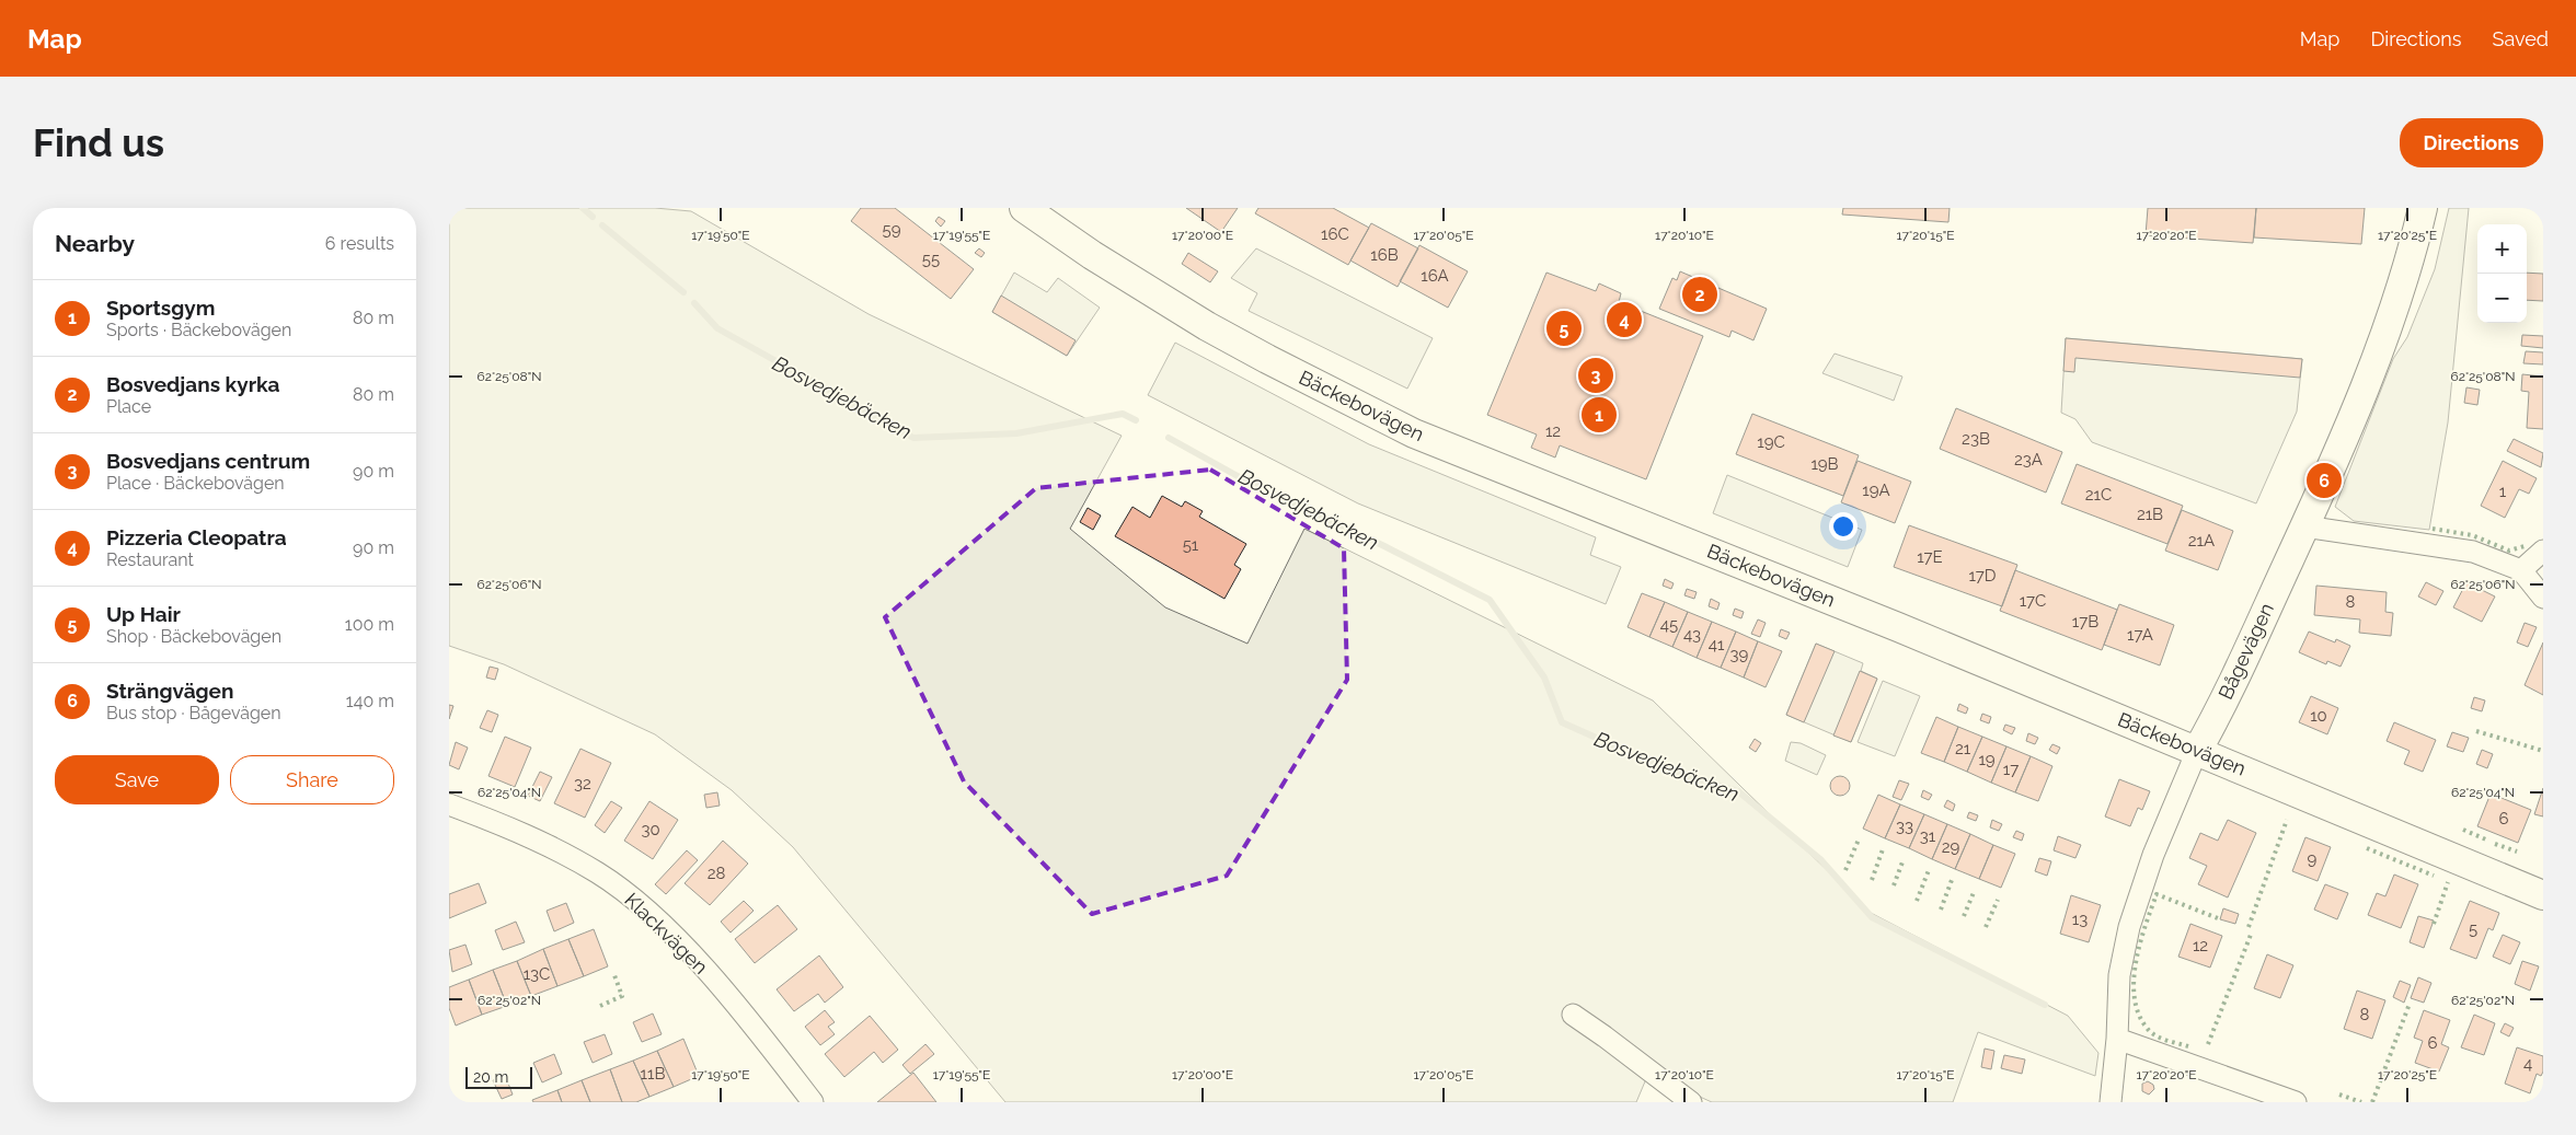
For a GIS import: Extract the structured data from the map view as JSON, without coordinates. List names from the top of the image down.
{
  "streets": {
    "street": ["Bäckebovägen", "Bågevägen", "Klackvägen"]
  },
  "crossings": [
    ["Bäckebovägen", "Bågevägen"]
  ],
  "water": ["Bosvedjebäcken"],
  "house_numbers": [
    "59",
    "16C",
    "16B",
    "55",
    "16A",
    "12",
    "23B",
    "19C",
    "23A",
    "19B",
    "19A",
    "1",
    "21C",
    "21B",
    "21A",
    "51",
    "17E",
    "17D",
    "17C",
    "8",
    "17B",
    "45",
    "43",
    "17A",
    "41",
    "39",
    "10",
    "21",
    "19",
    "17",
    "32",
    "6",
    "33",
    "30",
    "31",
    "29",
    "9",
    "28",
    "13",
    "5",
    "12",
    "13C",
    "8",
    "6",
    "4",
    "11B"
  ],
  "scale_bar": "20 m",
  "page": {
    "header": "Map",
    "nav": ["Map", "Directions", "Saved"],
    "buttons": [
      "Directions",
      ["Save", "Share"]
    ],
    "title": "Find us",
    "heading": ["Nearby", "6 results"],
    "map_buttons": ["+", "−"],
    "pins": [
      "2",
      "4",
      "5",
      "3",
      "1",
      "6"
    ],
    "list": [
      {
        "mark": "1",
        "name": "Sportsgym",
        "note": "Sports · Bäckebovägen",
        "value": "80 m"
      },
      {
        "mark": "2",
        "name": "Bosvedjans kyrka",
        "note": "Place",
        "value": "80 m"
      },
      {
        "mark": "3",
        "name": "Bosvedjans centrum",
        "note": "Place · Bäckebovägen",
        "value": "90 m"
      },
      {
        "mark": "4",
        "name": "Pizzeria Cleopatra",
        "note": "Restaurant",
        "value": "90 m"
      },
      {
        "mark": "5",
        "name": "Up Hair",
        "note": "Shop · Bäckebovägen",
        "value": "100 m"
      },
      {
        "mark": "6",
        "name": "Strängvägen",
        "note": "Bus stop · Bågevägen",
        "value": "140 m"
      }
    ],
    "scale": "20 m"
  },
  "coordinates": [
    "17°19'50\"E",
    "17°19'55\"E",
    "17°20'00\"E",
    "17°20'05\"E",
    "17°20'10\"E",
    "17°20'15\"E",
    "17°20'20\"E",
    "17°20'25\"E",
    "62°25'08\"N",
    "62°25'06\"N",
    "62°25'04\"N",
    "62°25'02\"N"
  ]
}
